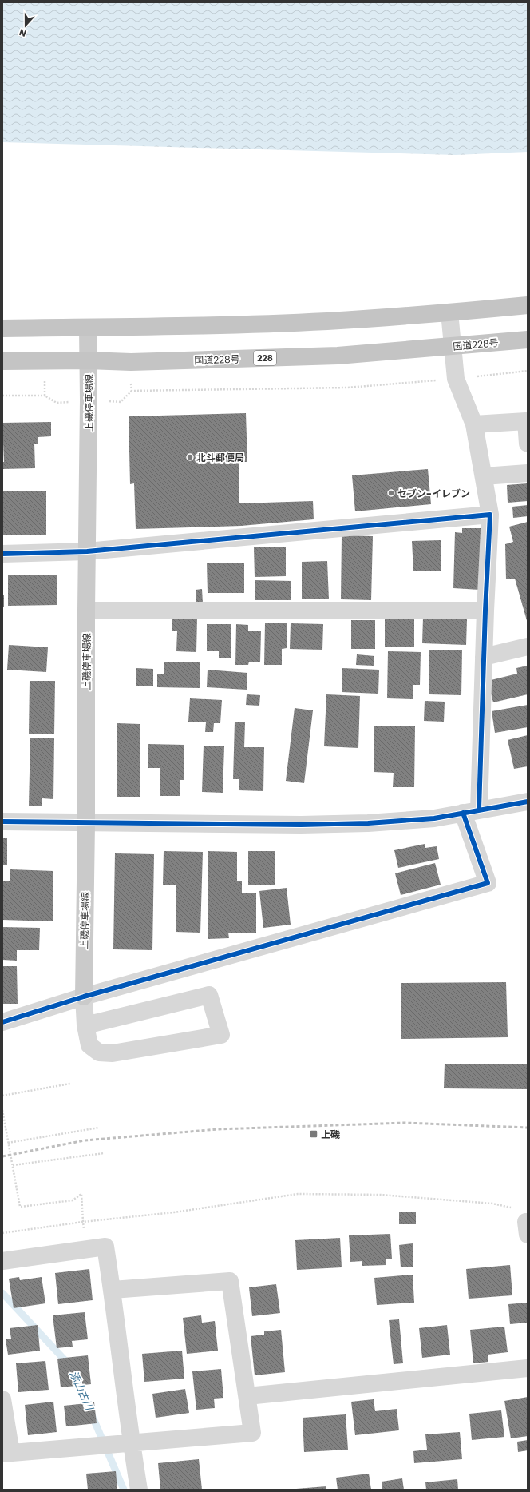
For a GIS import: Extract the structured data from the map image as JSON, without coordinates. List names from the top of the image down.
{
  "streets": {
    "highway": ["国道228号", "228"],
    "main road": ["上磯停車場線"]
  },
  "crossings": [
    ["国道228号", "上磯停車場線"]
  ],
  "water": ["添山古川"],
  "places": {
    "other": ["北斗郵便局", "セブン-イレブン"],
    "transit": ["上磯"]
  },
  "north": "bottom"
}
